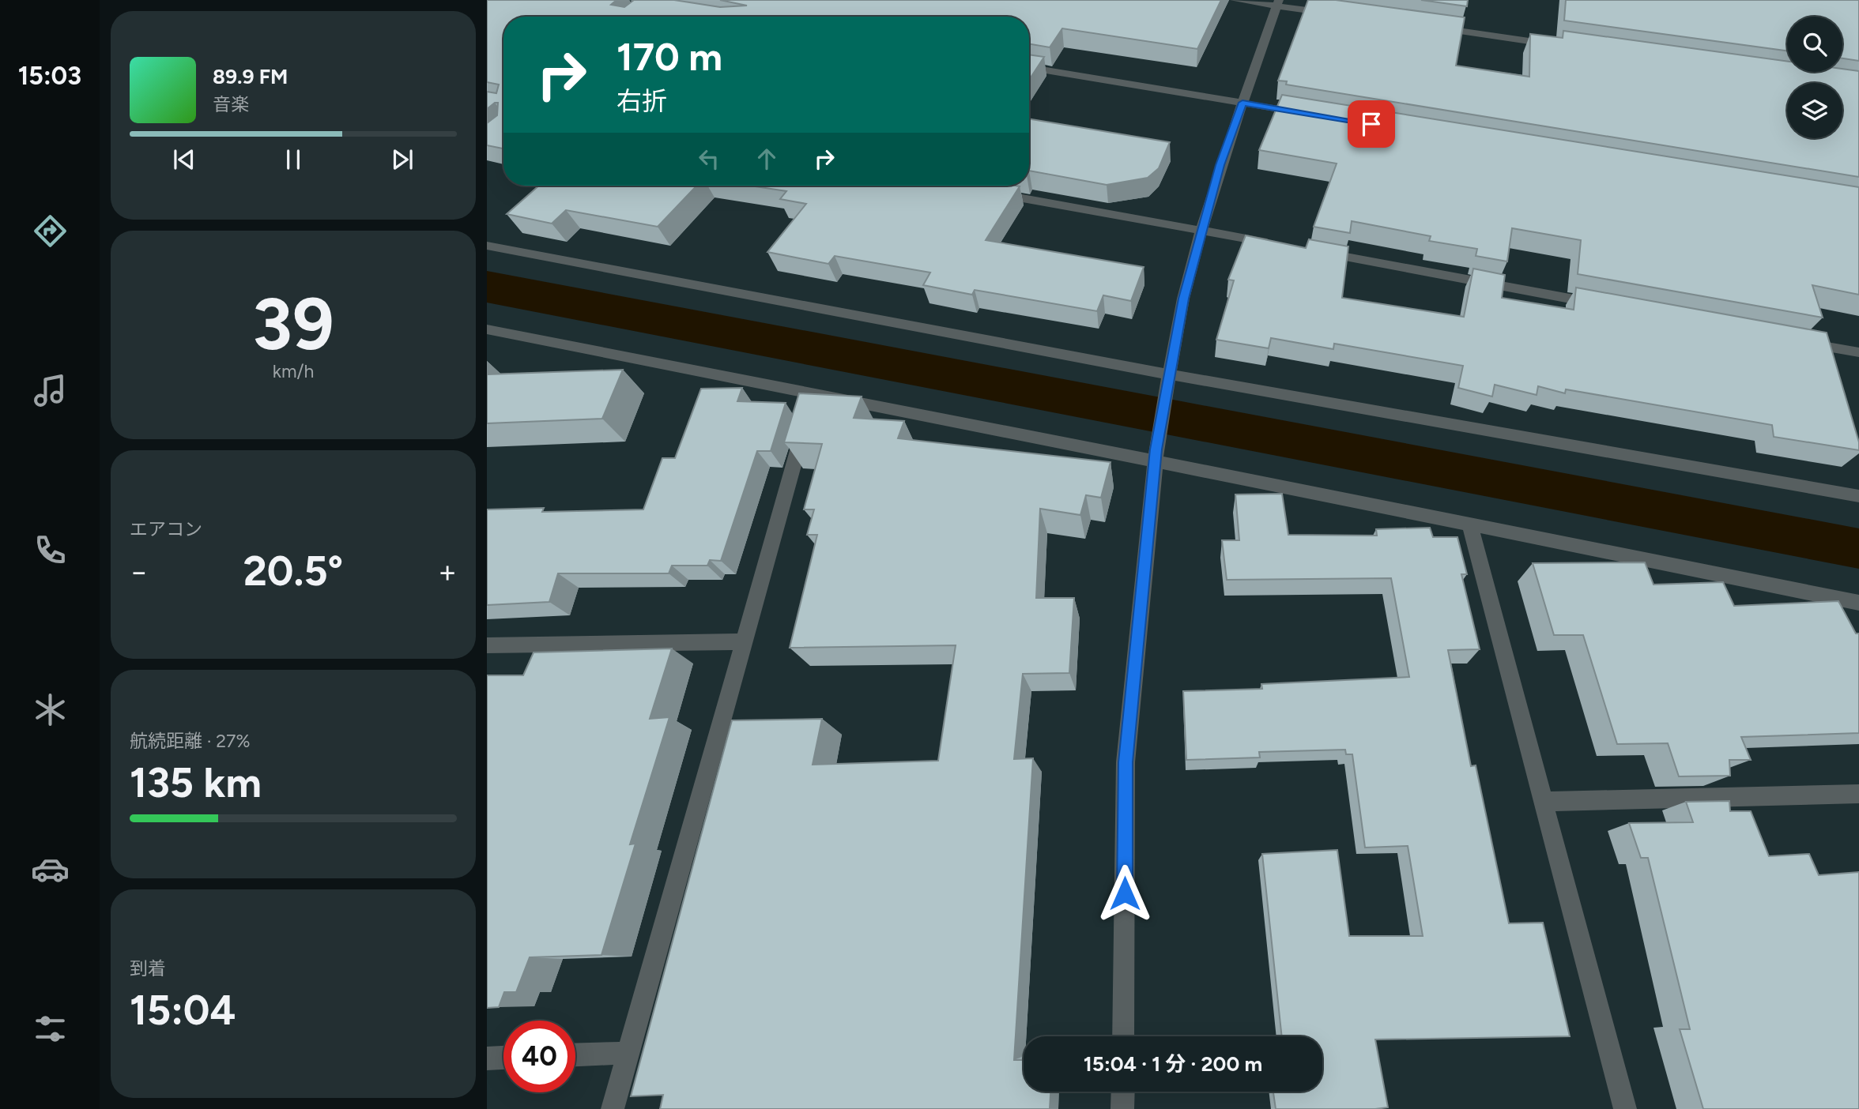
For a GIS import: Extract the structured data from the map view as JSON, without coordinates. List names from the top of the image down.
{
  "page": {
    "tabs": "15:03",
    "turn": ["170 m", "右折"],
    "song": ["89.9 FM", "音楽"],
    "tile": [
      ["39", "km/h"],
      "エアコン",
      ["航続距離 · 27%", "135 km"],
      ["到着", "15:04"]
    ],
    "heat": ["−", "20.5°", "+"],
    "limit": "40",
    "trip": "15:04 · 1 分 · 200 m"
  }
}
